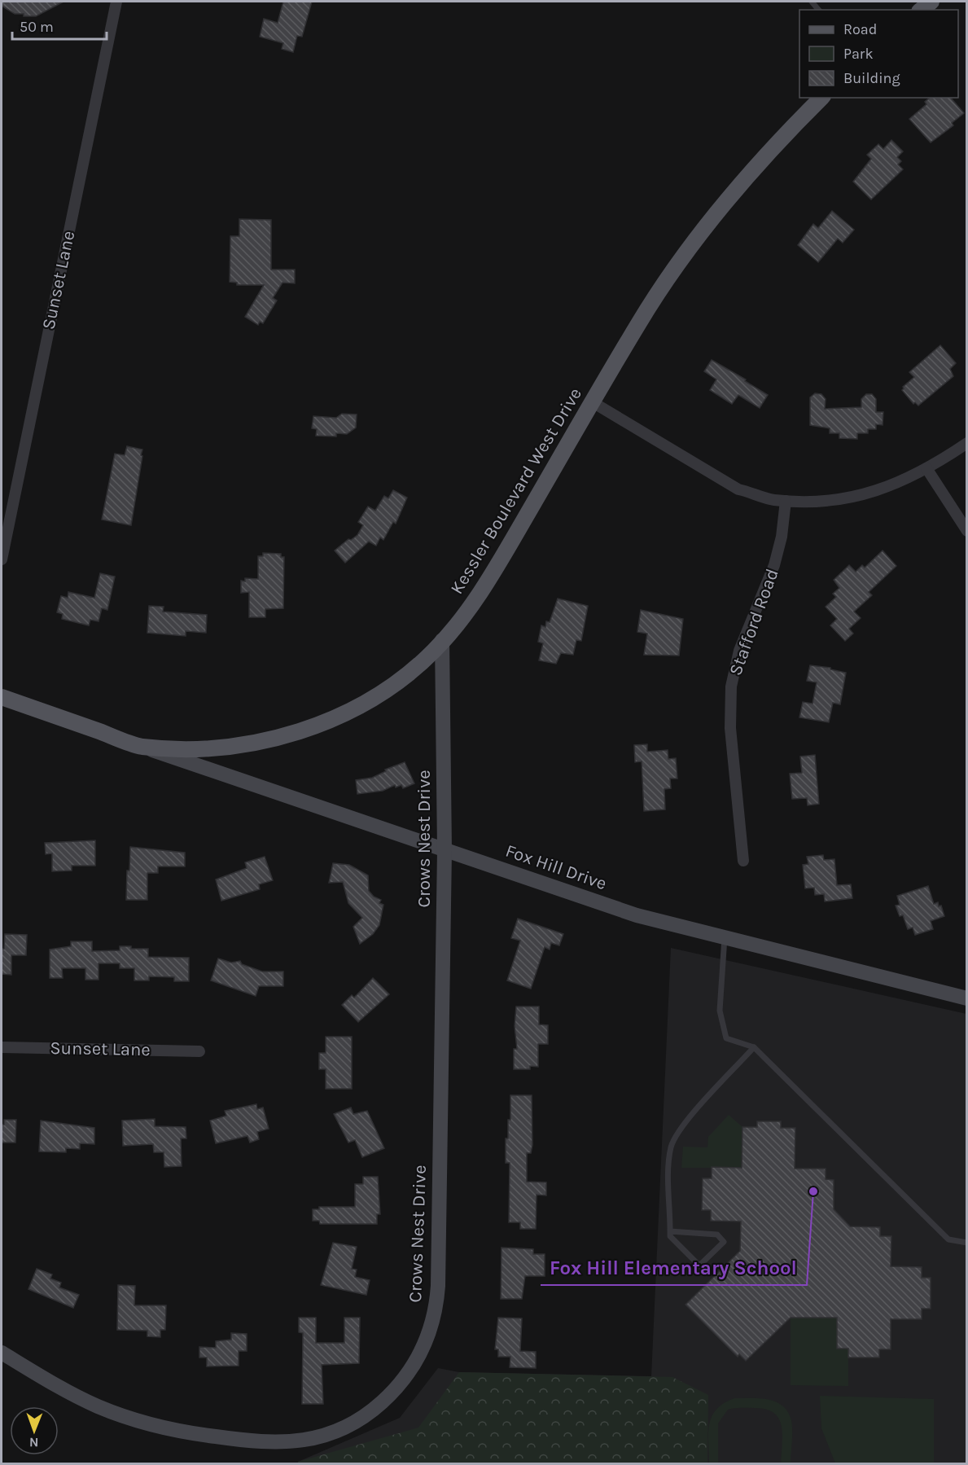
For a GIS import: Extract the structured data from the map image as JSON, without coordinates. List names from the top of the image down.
{
  "streets": {
    "main road": ["Kessler Boulevard West Drive"],
    "street": [
      "Sunset Lane",
      "Stafford Road",
      "Crows Nest Drive",
      "Fox Hill Drive"
    ]
  },
  "crossings": [
    ["Kessler Boulevard West Drive", "Crows Nest Drive"],
    ["Kessler Boulevard West Drive", "Fox Hill Drive"],
    ["Crows Nest Drive", "Fox Hill Drive"]
  ],
  "places": ["Fox Hill Elementary School"],
  "legend": ["Road", "Park", "Building"],
  "scale_bar": "50 m",
  "north": "bottom"
}
